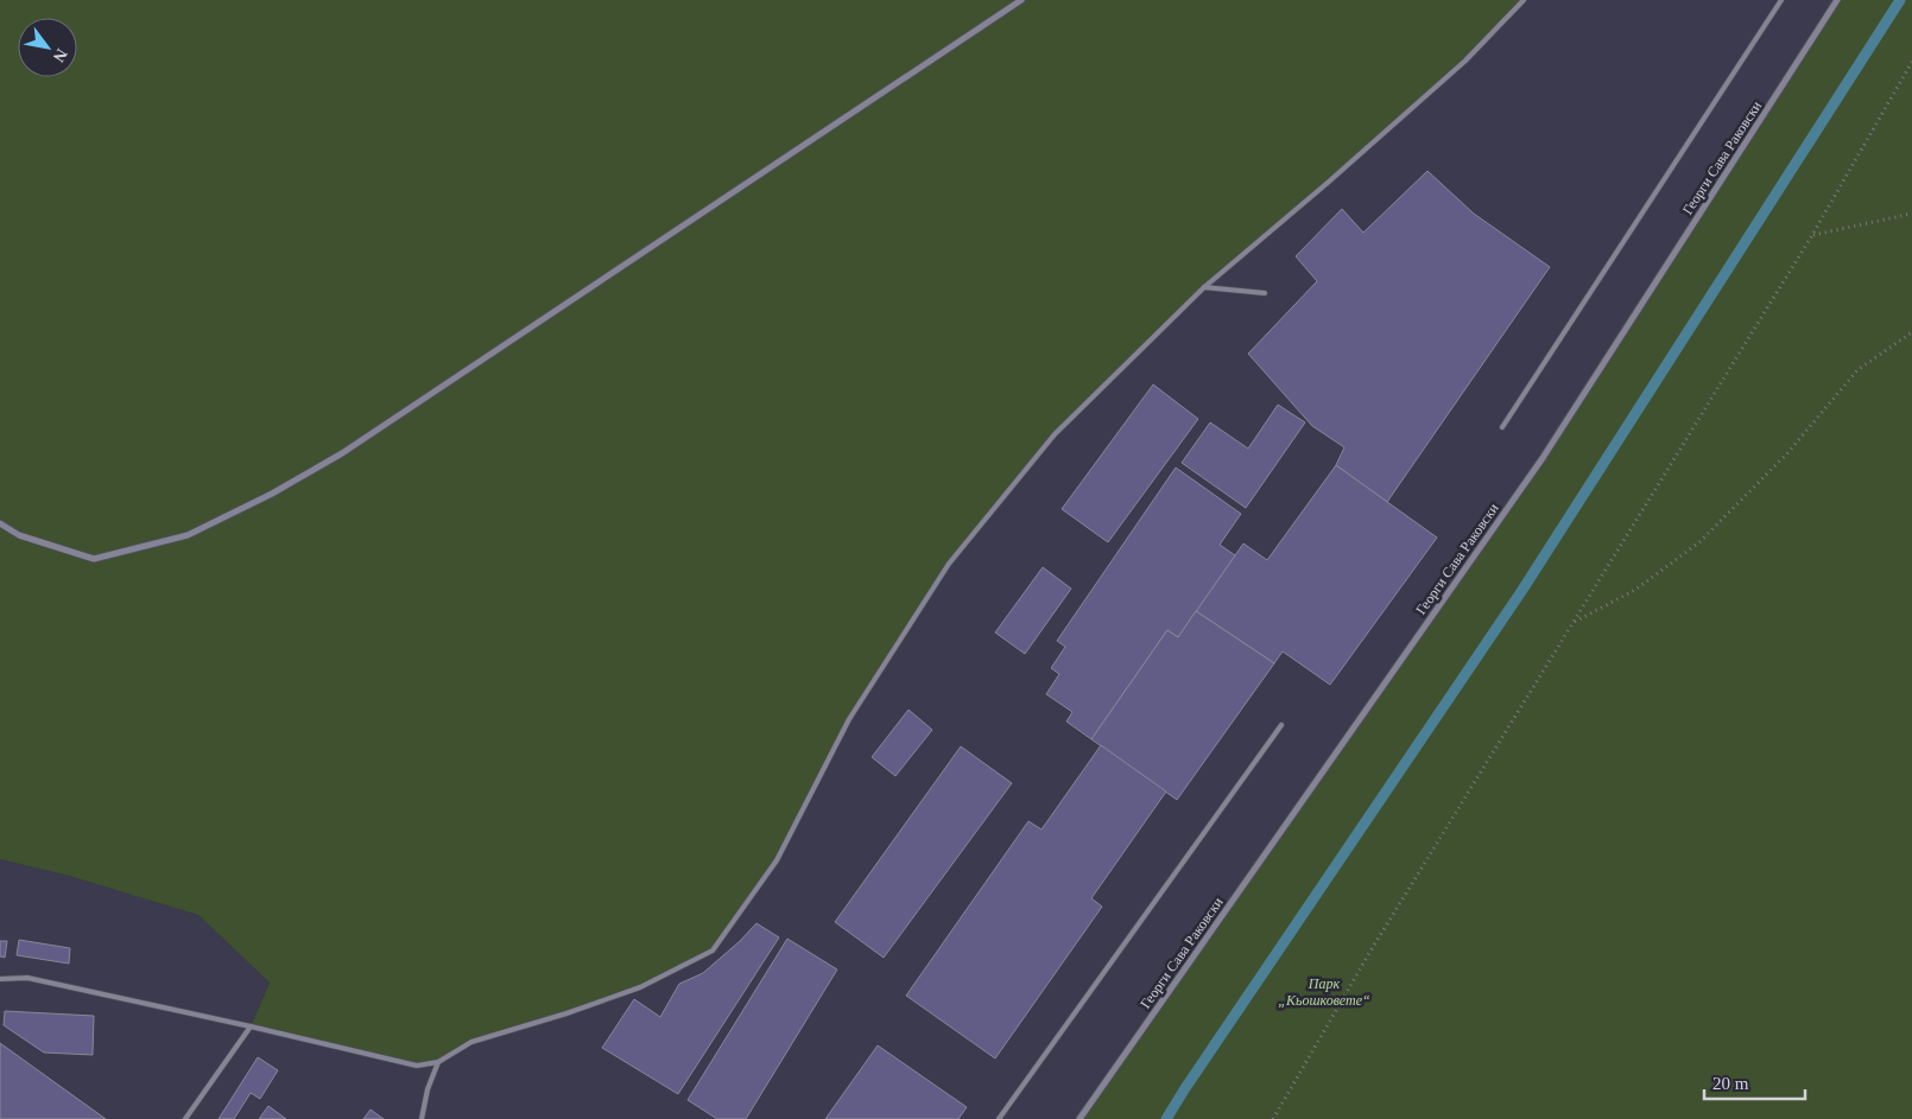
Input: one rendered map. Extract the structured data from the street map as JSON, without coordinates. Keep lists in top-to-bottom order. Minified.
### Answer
{"streets":{"street":["Георги Сава Раковски"]},"parks":["Парк „Кьошковете“"],"scale_bar":"20 m","north":"bottom right"}
